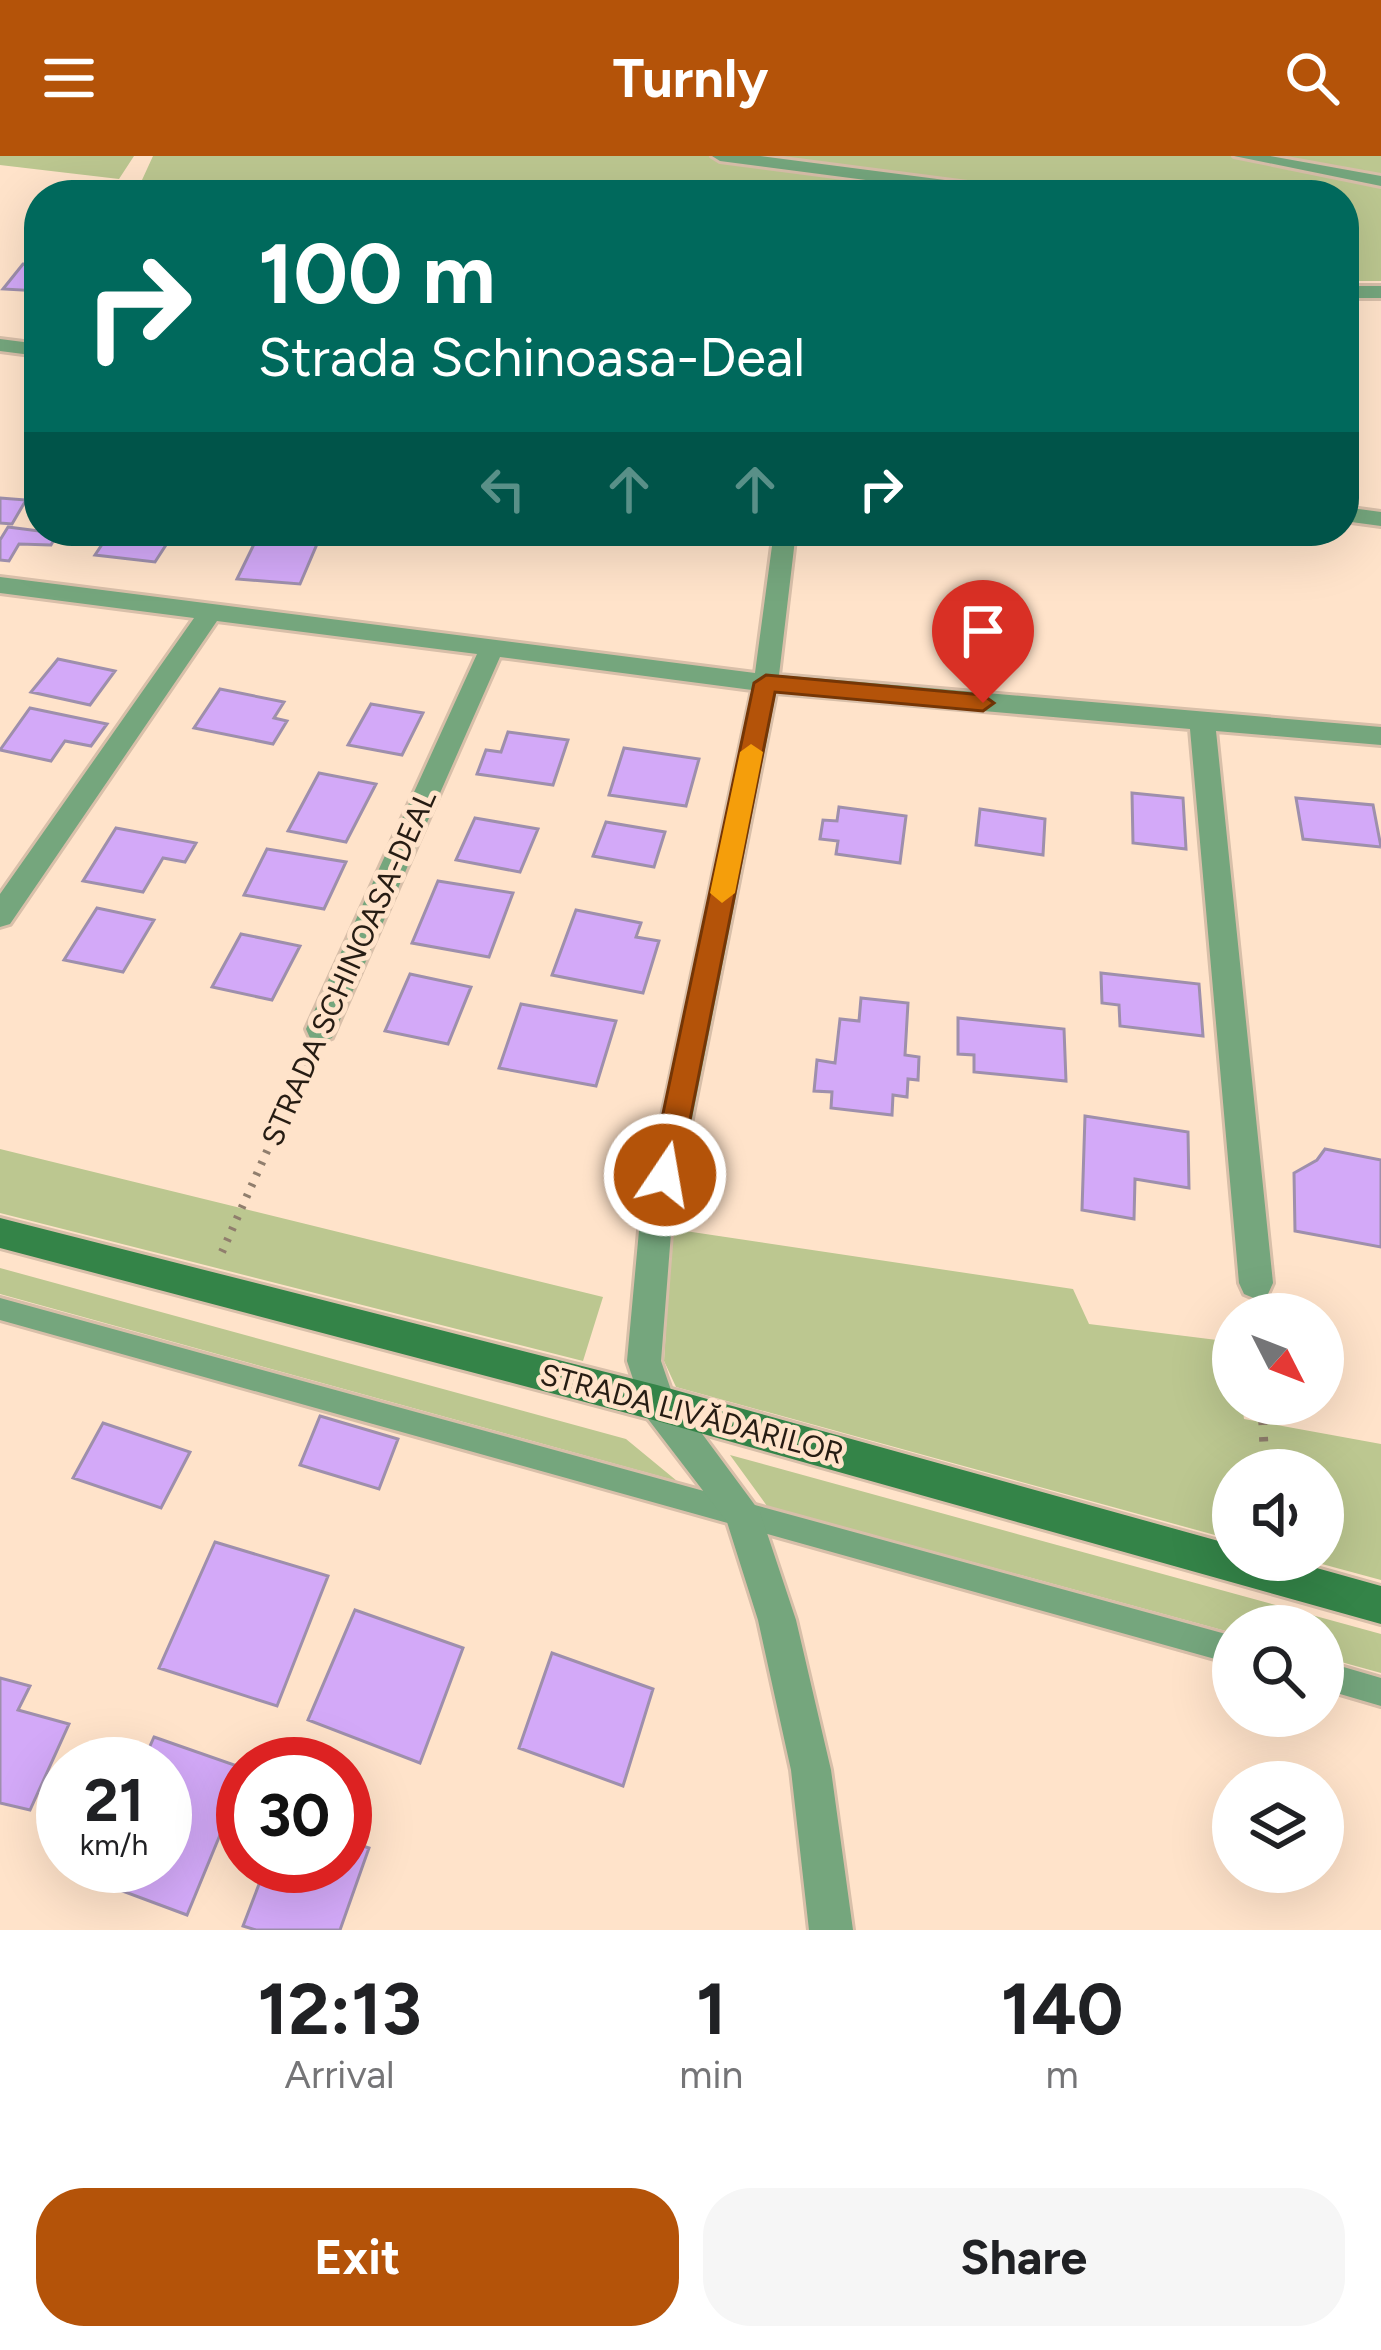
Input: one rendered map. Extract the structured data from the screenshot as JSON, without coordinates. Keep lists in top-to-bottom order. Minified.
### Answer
{"streets":{"street":["STRADA SCHINOASA-DEAL","STRADA LIVĂDARILOR"]},"crossings":[["STRADA SCHINOASA-DEAL","STRADA LIVĂDARILOR"]],"north":"bottom right","page":{"header":"Turnly","turn":["100 m","Strada Schinoasa-Deal"],"speed":"21 km/h","limit":"30","eta":["12:13","Arrival","1","min","140","m"],"buttons":["Exit","Share"]}}
